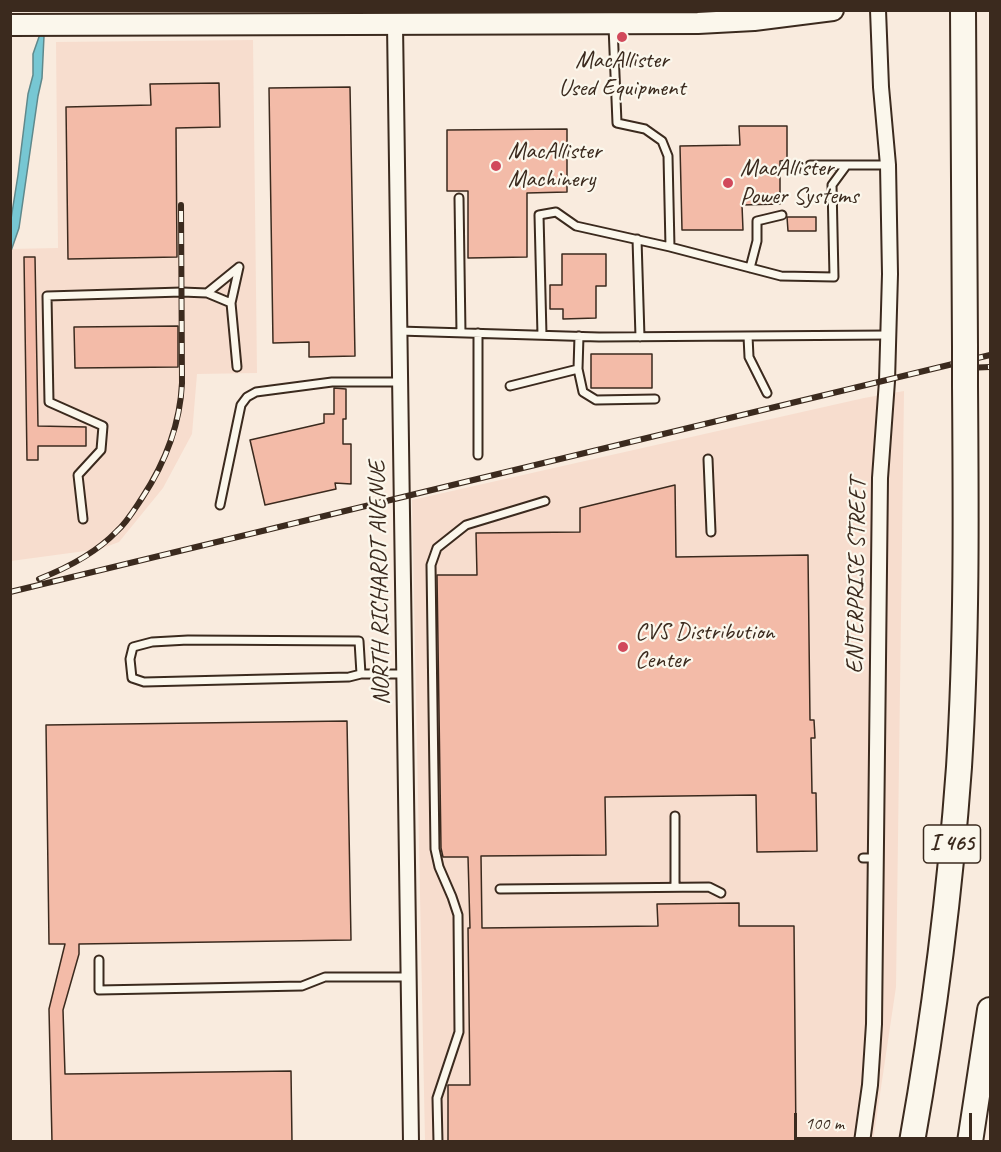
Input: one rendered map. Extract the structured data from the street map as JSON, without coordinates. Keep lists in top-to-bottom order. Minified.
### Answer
{"streets":{"highway":["I 465"],"street":["ENTERPRISE STREET","NORTH RICHARDT AVENUE"]},"places":["MacAllister Used Equipment","MacAllister Machinery","MacAllister Power Systems","CVS Distribution Center"],"scale_bar":"100 m"}
